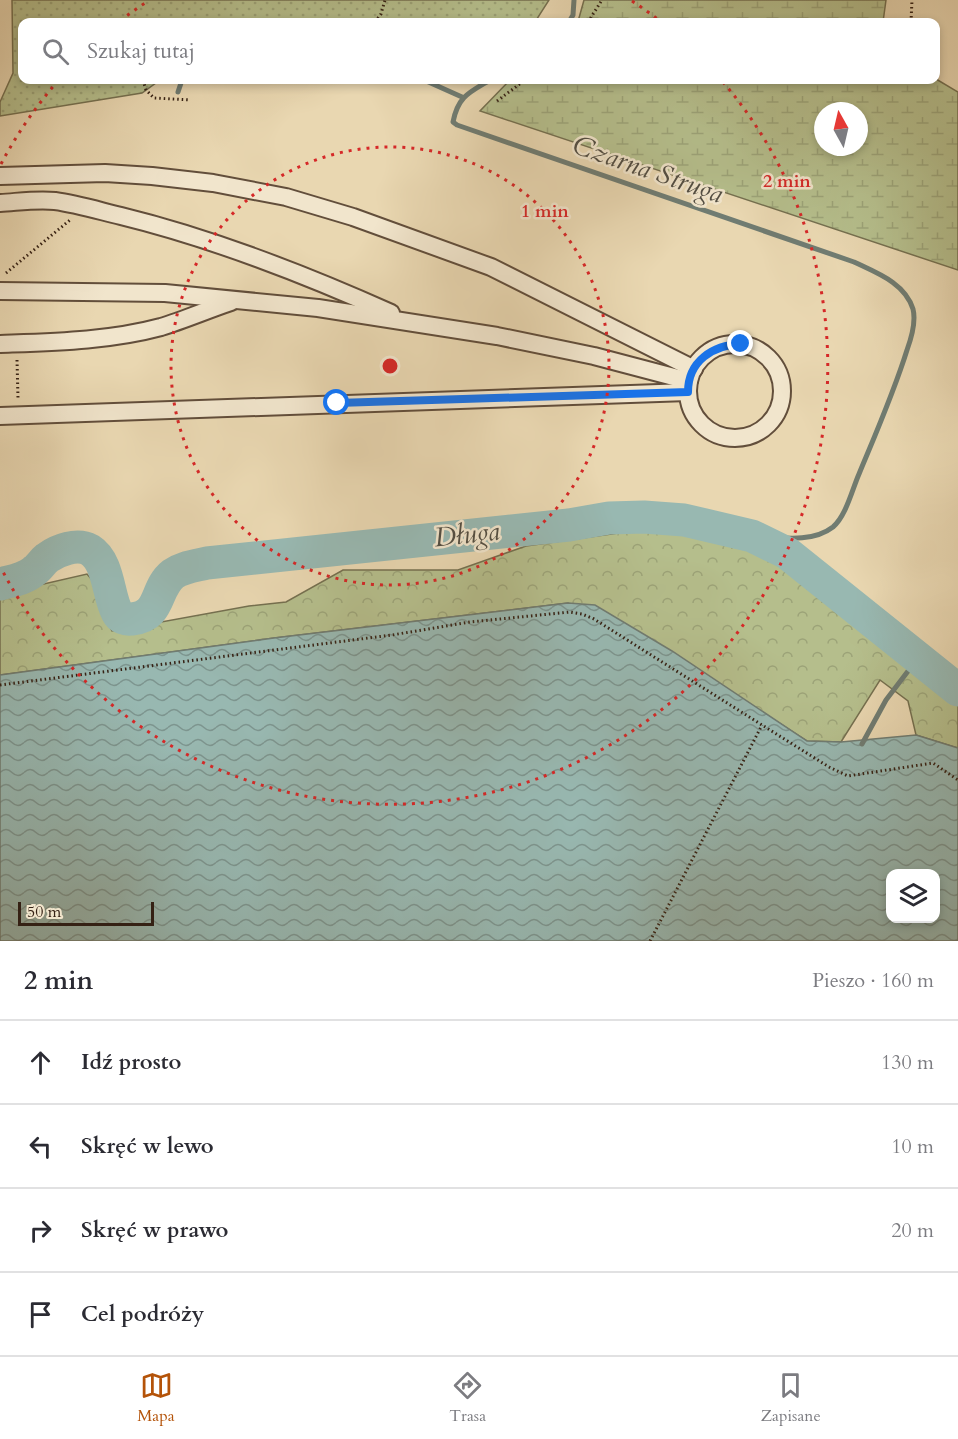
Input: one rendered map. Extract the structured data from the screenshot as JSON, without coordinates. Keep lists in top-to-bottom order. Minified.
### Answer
{"water":["Czarna Struga","Długa"],"scale_bar":"50 m","north":"top","page":{"search":"Szukaj tutaj","scale":"50 m","heading":["2 min","Pieszo · 160 m"],"list":[["Idź prosto","130 m"],["Skręć w lewo","10 m"],["Skręć w prawo","20 m"],"Cel podróży"],"nav":["Mapa","Trasa","Zapisane"]},"rings":["2 min","1 min"]}
